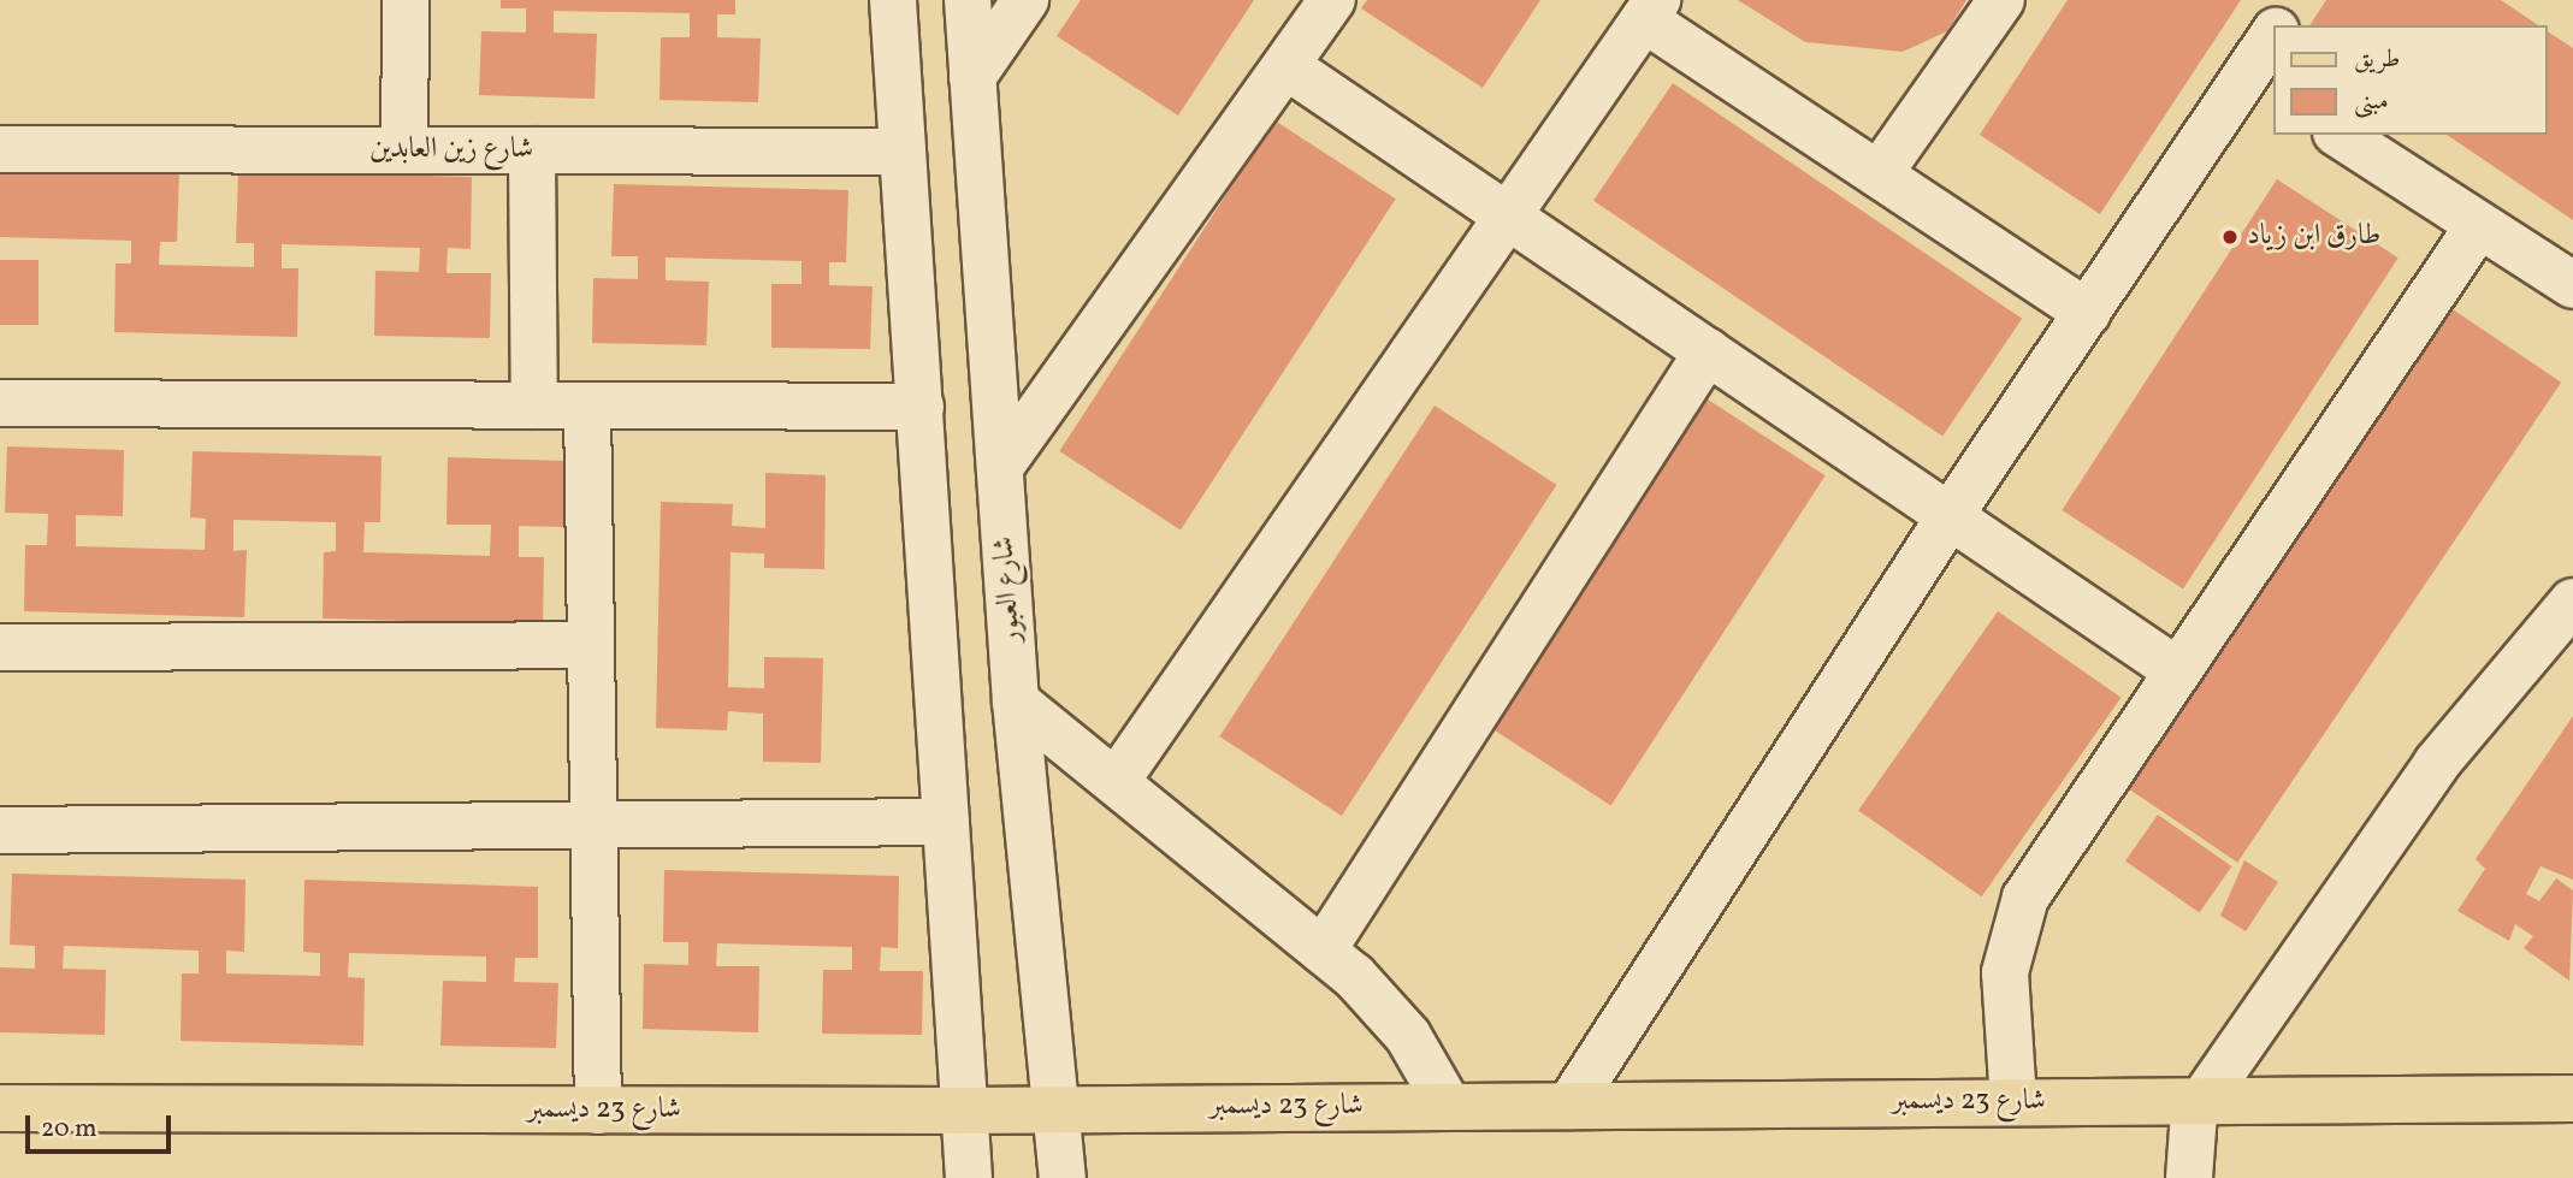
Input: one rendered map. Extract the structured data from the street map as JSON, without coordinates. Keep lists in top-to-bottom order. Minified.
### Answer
{"streets":{"main road":["شارع 23 ديسمبر"],"street":["شارع زين العابدين","شارع العبور"]},"crossings":[["شارع العبور","شارع 23 ديسمبر"]],"places":["طارق ابن زياد"],"legend":["طريق","مبنى"],"scale_bar":"20 m"}
